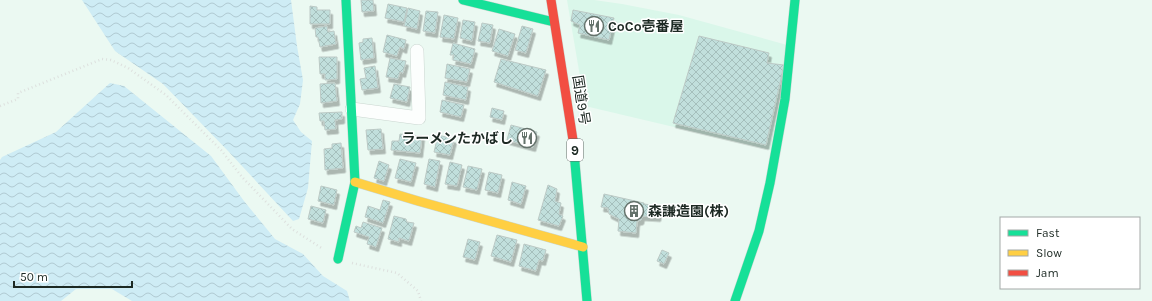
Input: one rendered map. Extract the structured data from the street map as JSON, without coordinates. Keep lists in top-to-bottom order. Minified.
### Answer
{"streets":{"main road":["国道9号","9"]},"places":{"restaurant":["CoCo壱番屋","ラーメンたかばし"],"building":["森謙造園(株)"]},"legend":["Fast","Slow","Jam"],"scale_bar":"50 m"}
